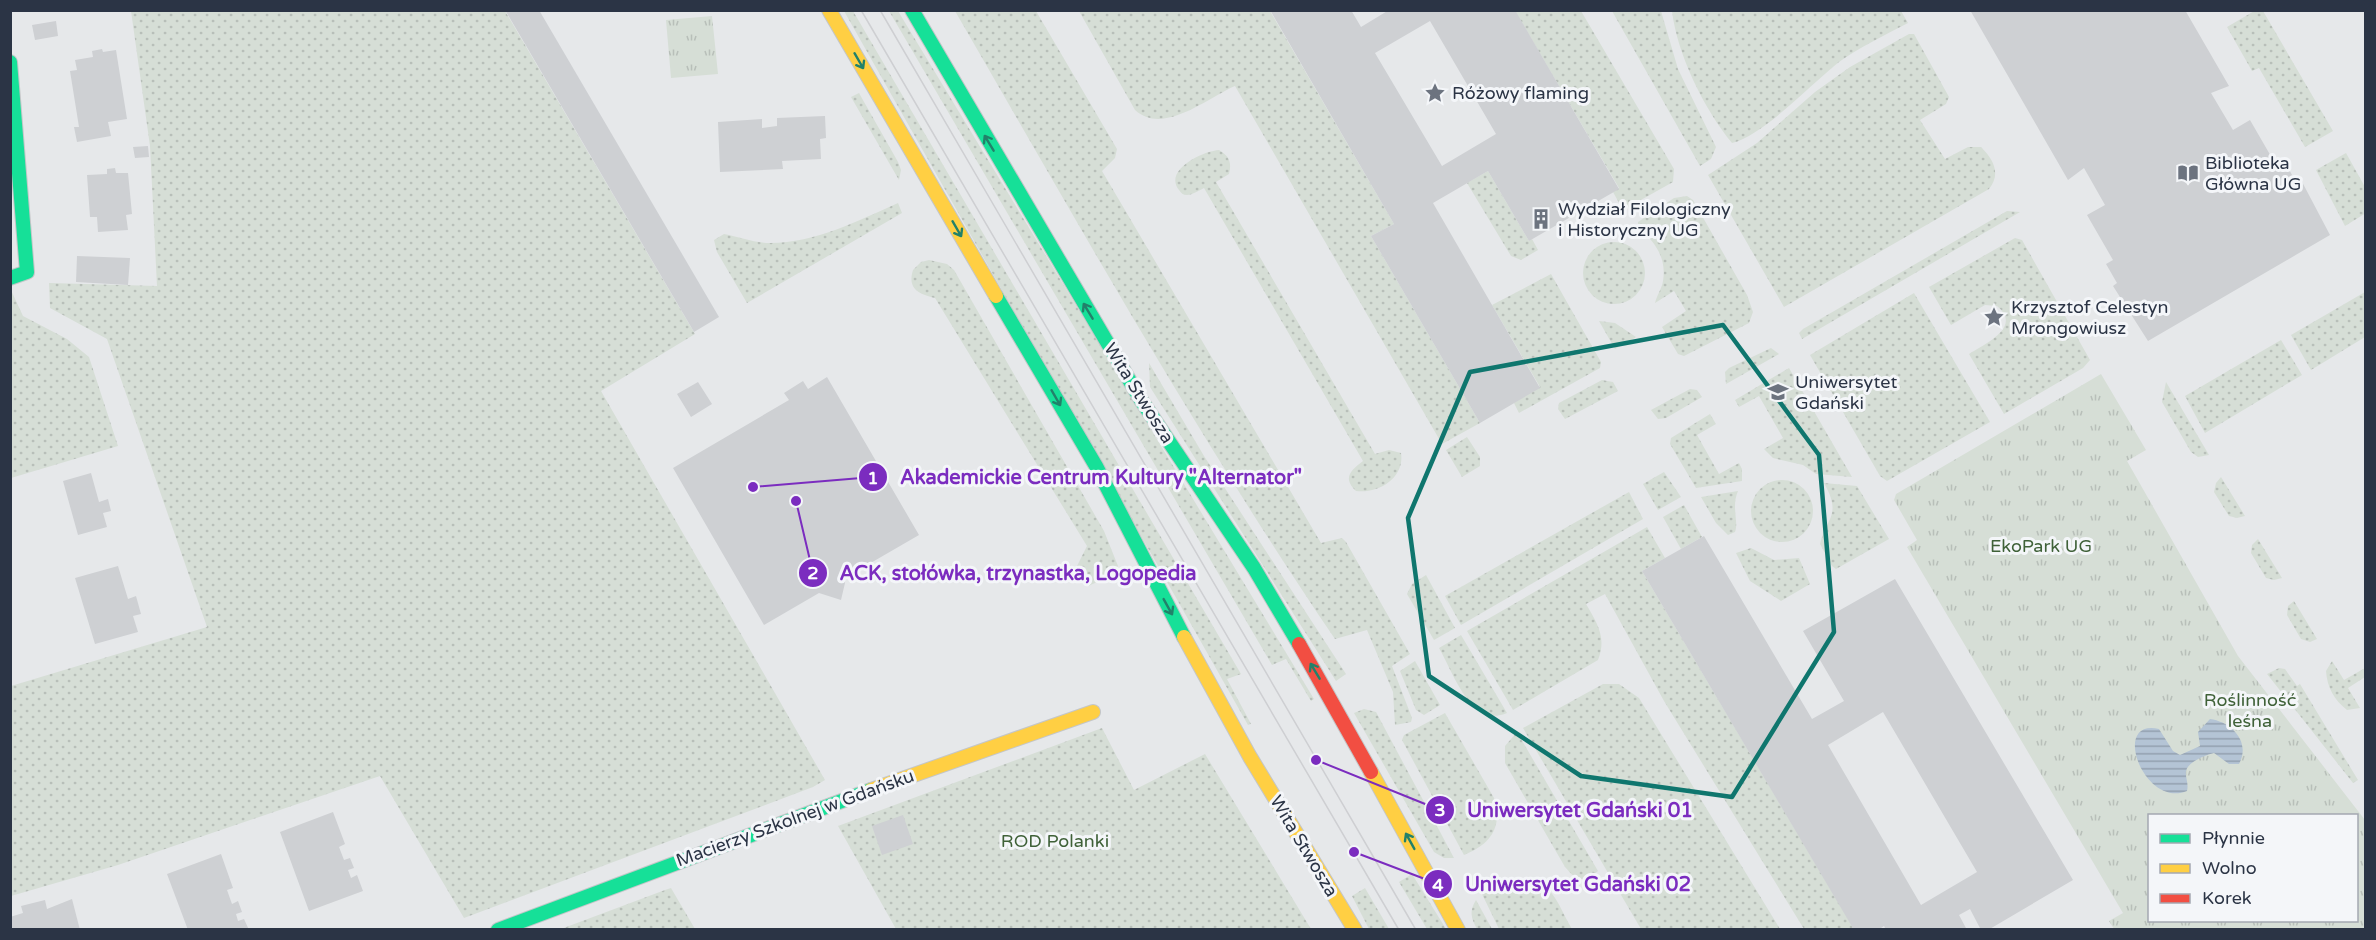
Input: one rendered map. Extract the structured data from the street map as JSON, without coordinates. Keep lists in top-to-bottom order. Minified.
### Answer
{"streets":{"street":["Wita Stwosza","Macierzy Szkolnej w Gdańsku"]},"parks":["EkoPark UG","Roślinność leśna","ROD Polanki"],"places":{"place":["Różowy flaming","Krzysztof Celestyn Mrongowiusz"],"library":["Biblioteka Główna UG"],"building":["Wydział Filologiczny i Historyczny UG"],"school or university":["Uniwersytet Gdański"],"other":["Akademickie Centrum Kultury \"Alternator\"","ACK, stołówka, trzynastka, Logopedia","Uniwersytet Gdański 01","Uniwersytet Gdański 02"]},"legend":["Płynnie","Wolno","Korek"]}
